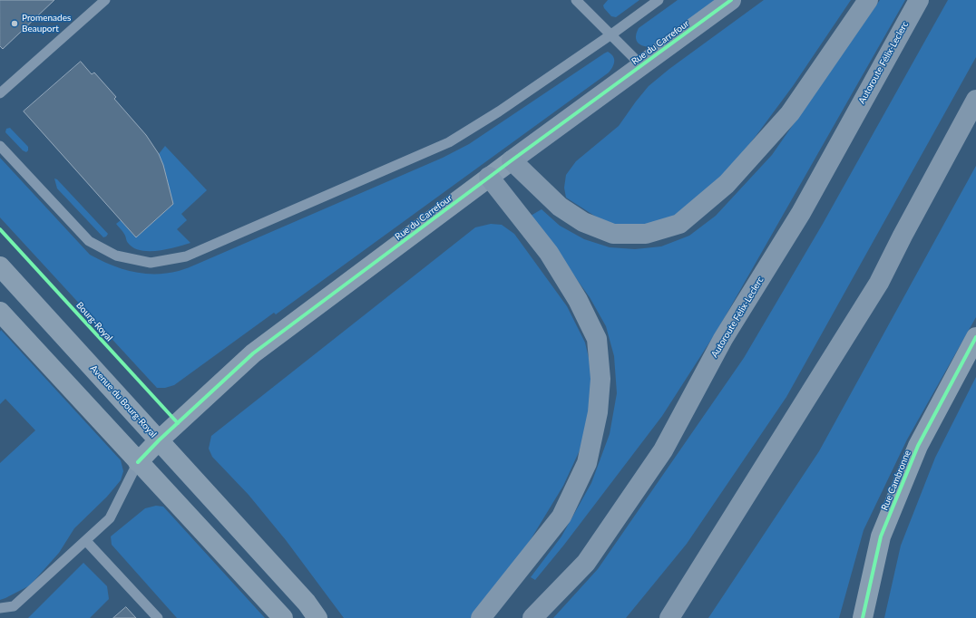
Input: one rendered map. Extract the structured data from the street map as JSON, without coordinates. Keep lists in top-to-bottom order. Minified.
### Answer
{"streets":{"highway":["Autoroute Félix-Leclerc"],"main road":["Rue du Carrefour","Avenue du Bourg-Royal","Rue Cambronne"],"cycle path":["Bourg-Royal"]},"crossings":[["Rue du Carrefour","Avenue du Bourg-Royal"]],"places":["Promenades Beauport"]}
